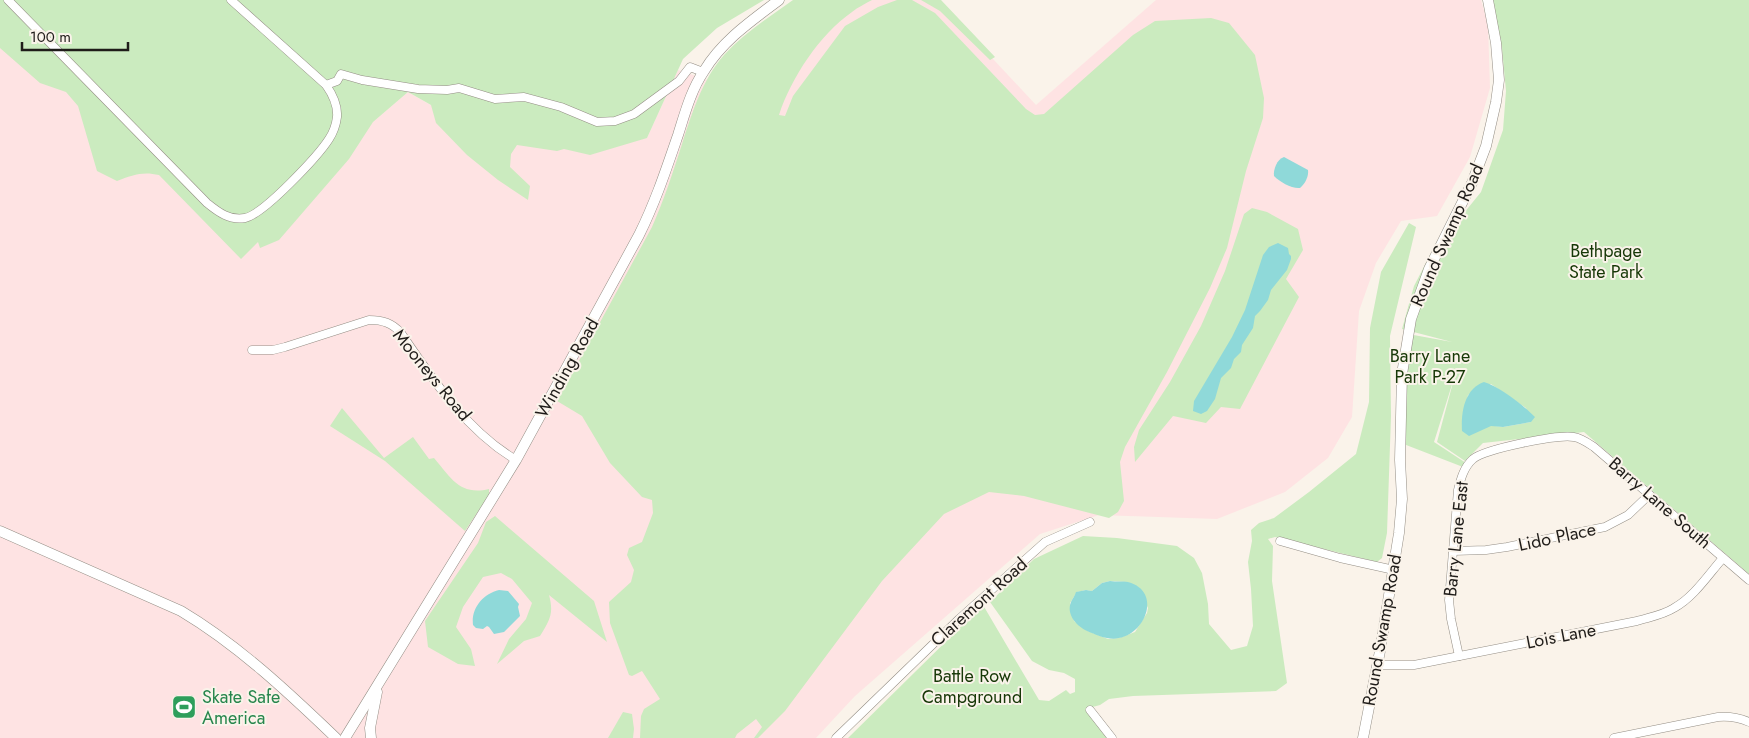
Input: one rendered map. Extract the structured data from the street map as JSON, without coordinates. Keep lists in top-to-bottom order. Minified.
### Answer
{"streets":{"main road":["Round Swamp Road","Winding Road"],"street":["Mooneys Road","Barry Lane South","Lido Place","Barry Lane East","Claremont Road","Lois Lane"]},"crossings":[["Round Swamp Road","Lois Lane"],["Winding Road","Mooneys Road"],["Barry Lane South","Lido Place"],["Barry Lane South","Barry Lane East"],["Barry Lane South","Lois Lane"],["Lido Place","Barry Lane East"],["Barry Lane East","Lois Lane"]],"parks":["Bethpage State Park","Barry Lane Park P-27","Battle Row Campground"],"places":{"sports":["Skate Safe America"]},"scale_bar":"100 m"}
